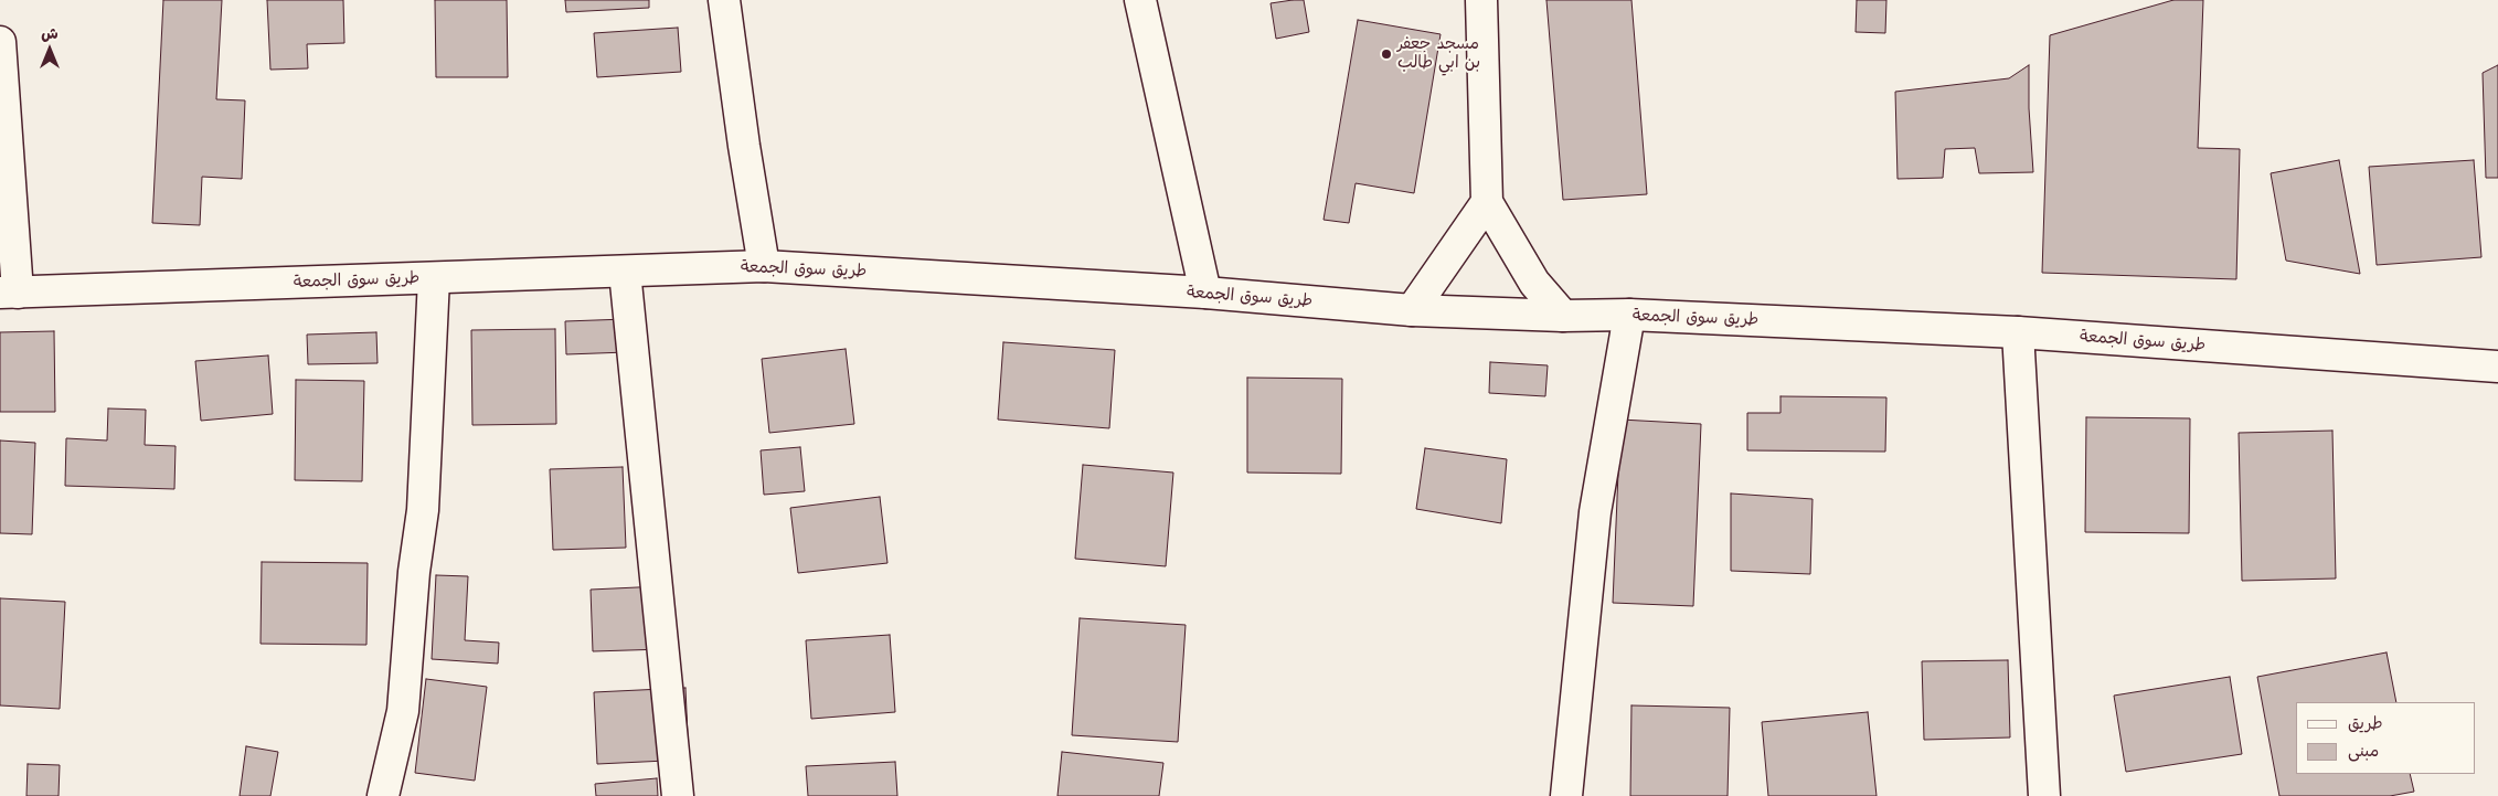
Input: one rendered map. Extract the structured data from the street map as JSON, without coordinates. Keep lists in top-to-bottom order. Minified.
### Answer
{"streets":{"street":["طريق سوق الجمعة"]},"places":["مسجد جعفر بن ابي طالب"],"legend":["طريق","مبنى"],"north":"top"}
